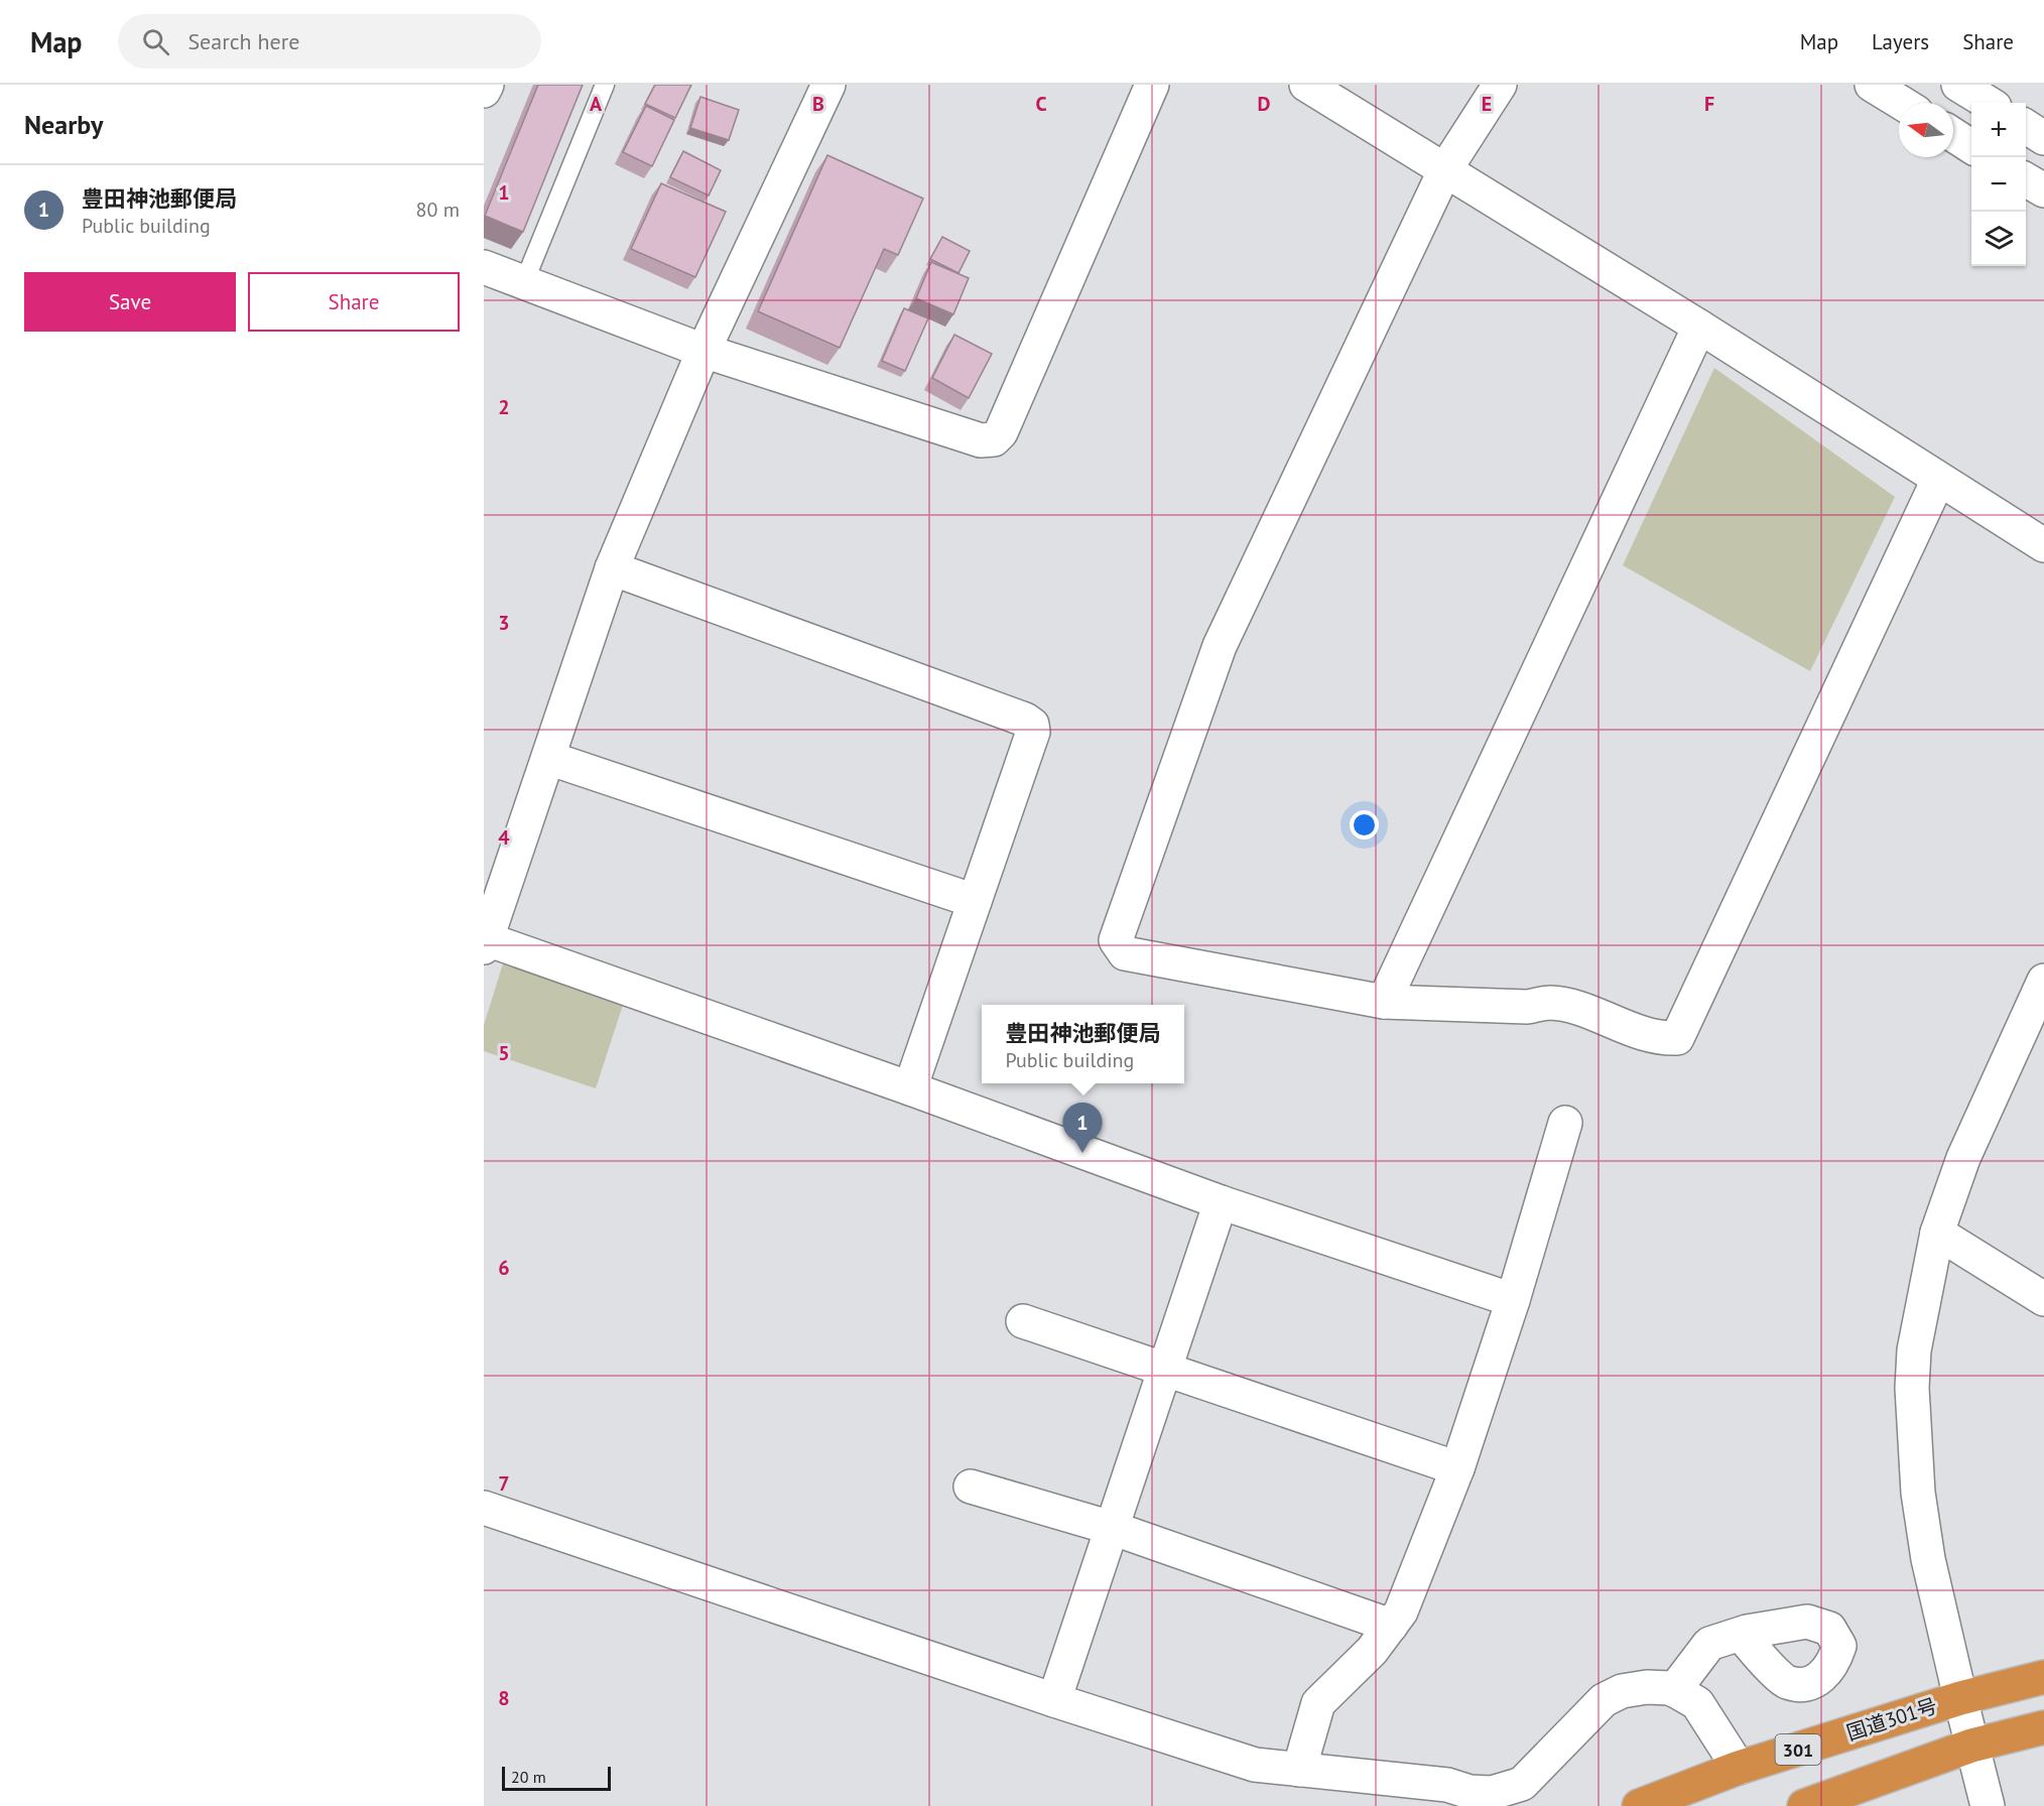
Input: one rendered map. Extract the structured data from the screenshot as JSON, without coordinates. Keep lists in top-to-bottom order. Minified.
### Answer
{"streets":{"highway":["国道301号","301"]},"scale_bar":"20 m","north":"left","page":{"header":"Map","search":"Search here","nav":["Map","Layers","Share"],"heading":"Nearby","map_buttons":["+","−"],"list":[{"mark":"1","name":"豊田神池郵便局","note":"Public building","value":"80 m"}],"buttons":["Save","Share"],"popup":["豊田神池郵便局","Public building"],"pins":"1","scale":"20 m"},"grid":{"columns":["A","B","C","D","E","F"],"rows":["1","2","3","4","5","6","7","8"]}}
